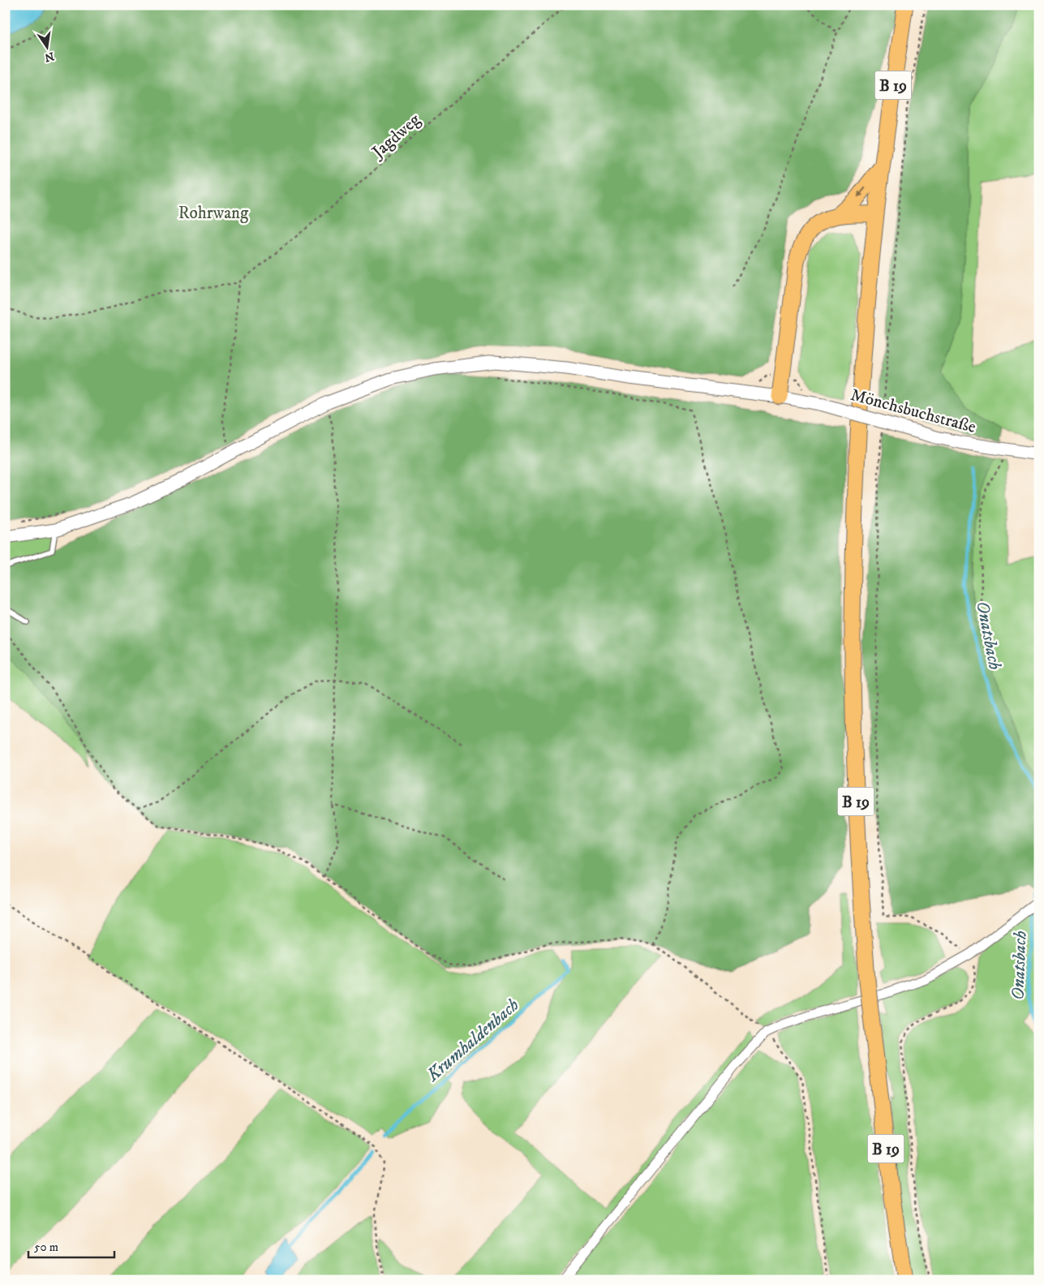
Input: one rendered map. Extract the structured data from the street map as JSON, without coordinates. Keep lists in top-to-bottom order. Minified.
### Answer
{"streets":{"main road":["B 19"],"street":["Mönchsbuchstraße"],"path":["Jagdweg"]},"water":["Onatsbach","Krumhaldenbach"],"parks":["Rohrwang"],"scale_bar":"50 m","north":"bottom"}
